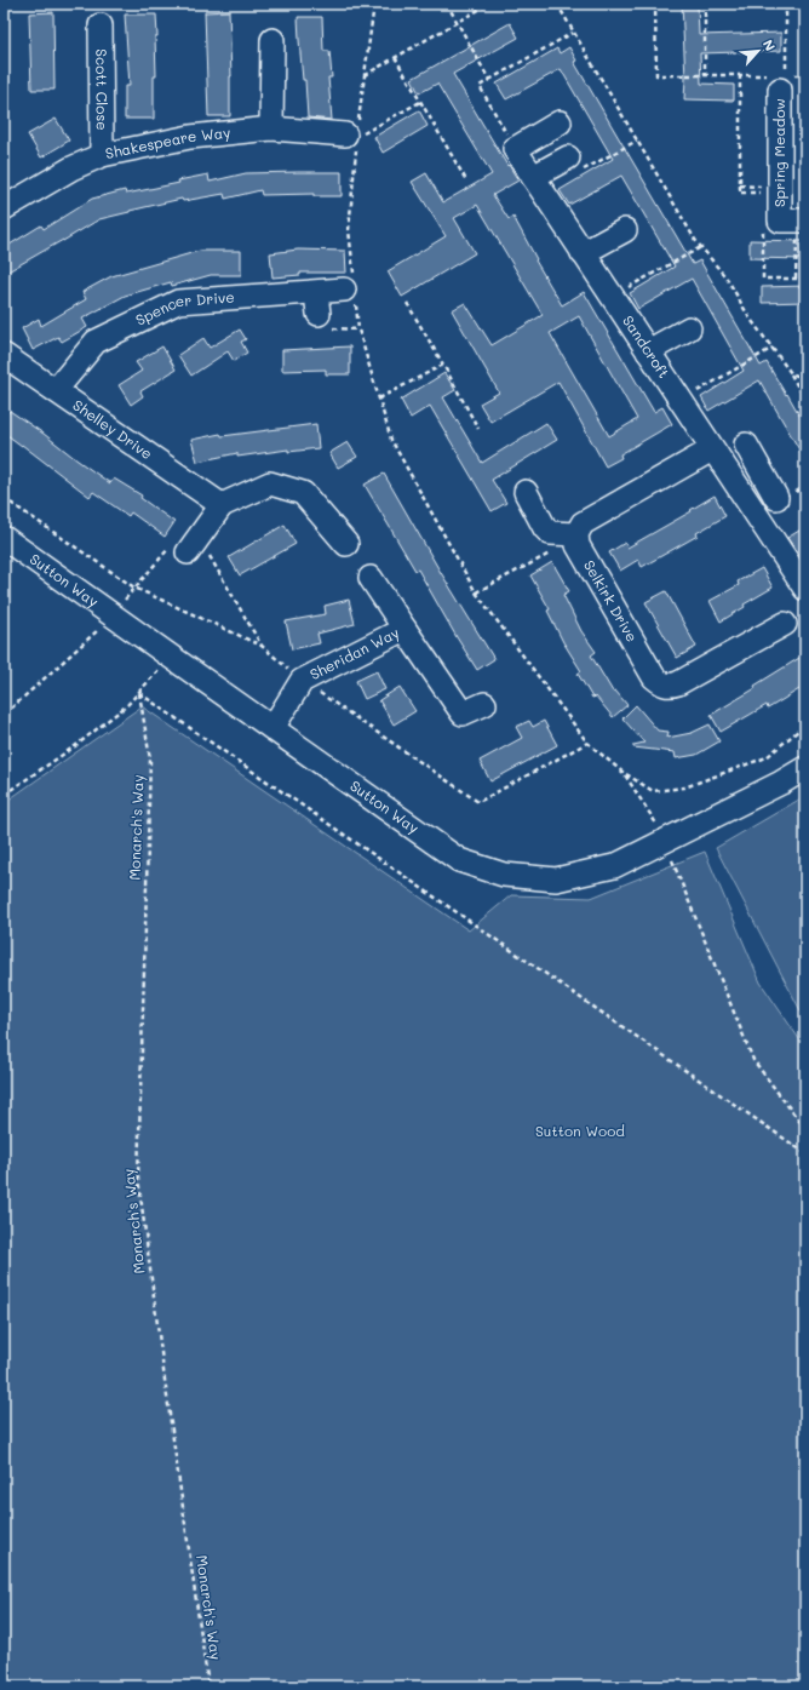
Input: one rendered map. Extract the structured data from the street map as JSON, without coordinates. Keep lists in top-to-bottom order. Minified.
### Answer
{"streets":{"street":["Scott Close","Shakespeare Way","Spring Meadow","Spencer Drive","Sandcroft","Shelley Drive","Sutton Way","Selkirk Drive","Sheridan Way"],"path":["Monarch's Way"]},"crossings":[["Scott Close","Shakespeare Way"],["Spencer Drive","Shelley Drive"],["Sutton Way","Sheridan Way"]],"parks":["Sutton Wood"],"north":"top right"}
